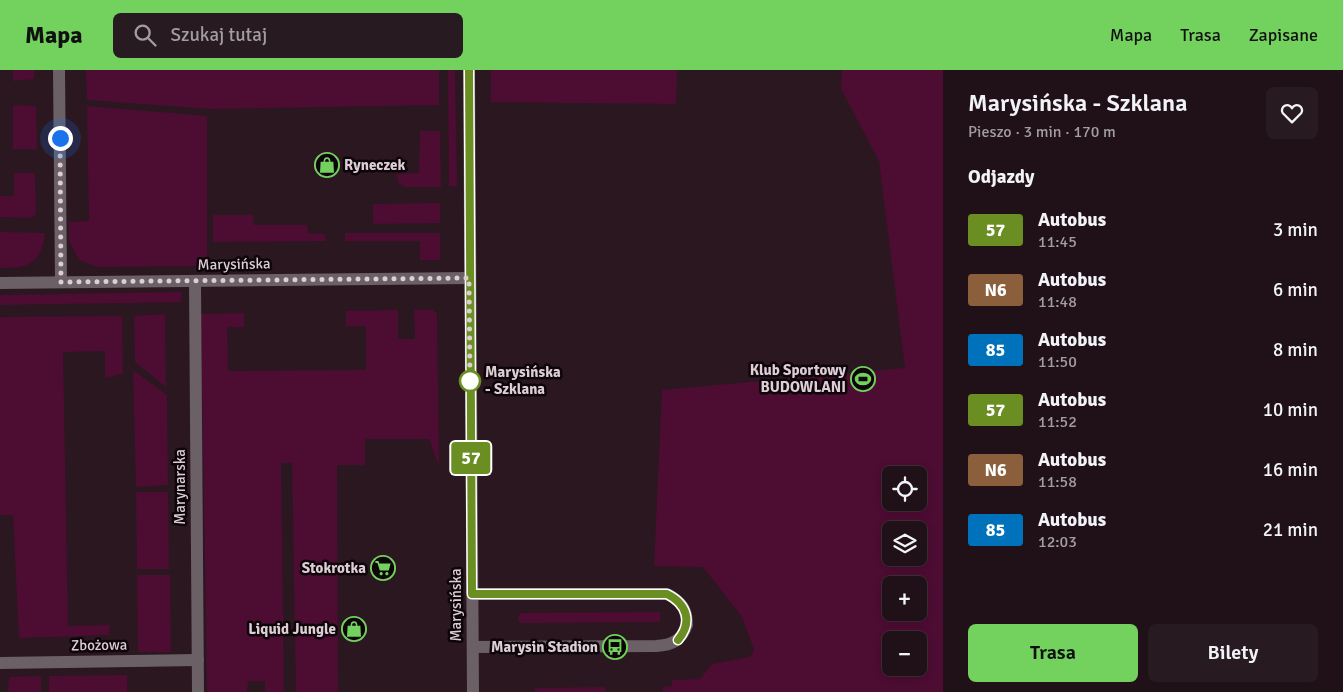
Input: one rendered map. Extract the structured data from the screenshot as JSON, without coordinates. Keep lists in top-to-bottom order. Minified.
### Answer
{"streets":{"street":["Marysińska","Marynarska","Zbożowa"]},"crossings":[["Marysińska","Marynarska"],["Marynarska","Zbożowa"]],"places":{"shop":["Ryneczek","Liquid Jungle"],"sports":["Klub Sportowy BUDOWLANI"],"other":["Marysińska - Szklana"],"supermarket":["Stokrotka"],"bus stop":["Marysin Stadion"]},"lines":["bus line 57"],"page":{"header":"Mapa","search":"Szukaj tutaj","nav":["Mapa","Trasa","Zapisane"],"on_map":"57","heading":[["Marysińska - Szklana","Pieszo · 3 min · 170 m"],"Odjazdy"],"list":[{"mark":"57","name":"Autobus","note":"11:45","value":"3 min"},{"mark":"N6","name":"Autobus","note":"11:48","value":"6 min"},{"mark":"85","name":"Autobus","note":"11:50","value":"8 min"},{"mark":"57","name":"Autobus","note":"11:52","value":"10 min"},{"mark":"N6","name":"Autobus","note":"11:58","value":"16 min"},{"mark":"85","name":"Autobus","note":"12:03","value":"21 min"}],"map_buttons":["+","−"],"buttons":["Trasa","Bilety"]}}
